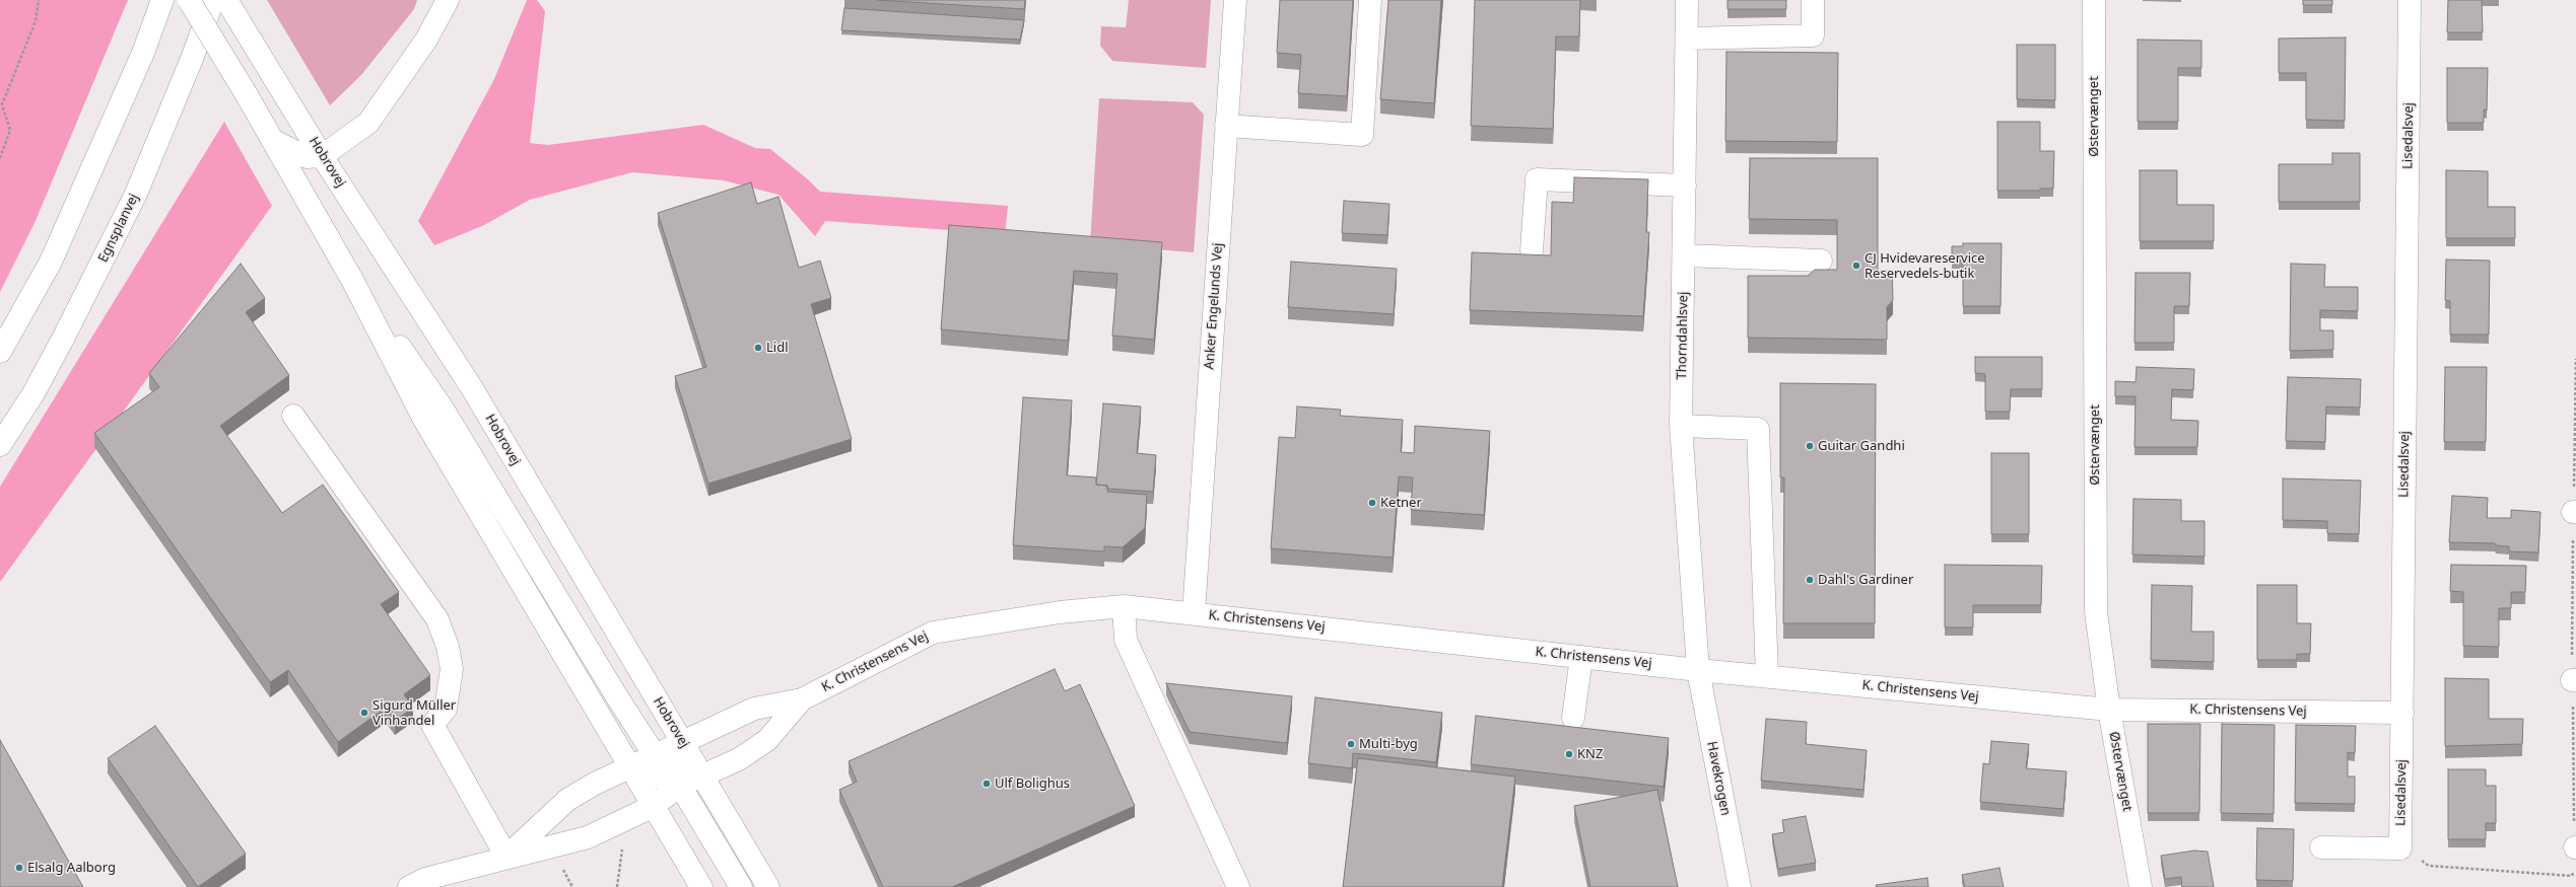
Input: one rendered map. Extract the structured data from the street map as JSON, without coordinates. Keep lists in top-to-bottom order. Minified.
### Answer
{"streets":{"street":["Østervænget","Lisedalsvej","Hobrovej","Egnsplanvej","Anker Engelunds Vej","Thorndahlsvej","K. Christensens Vej","Havekrogen"]},"crossings":[["Østervænget","K. Christensens Vej"],["Lisedalsvej","K. Christensens Vej"],["Hobrovej","K. Christensens Vej"],["Anker Engelunds Vej","K. Christensens Vej"],["Thorndahlsvej","K. Christensens Vej"],["Thorndahlsvej","Havekrogen"],["K. Christensens Vej","Havekrogen"]],"places":["CJ Hvidevareservice Reservedels-butik","Lidl","Guitar Gandhi","Ketner","Dahl's Gardiner","Sigurd Müller Vinhandel","Multi-byg","KNZ","Ulf Bolighus","Elsalg Aalborg"]}
